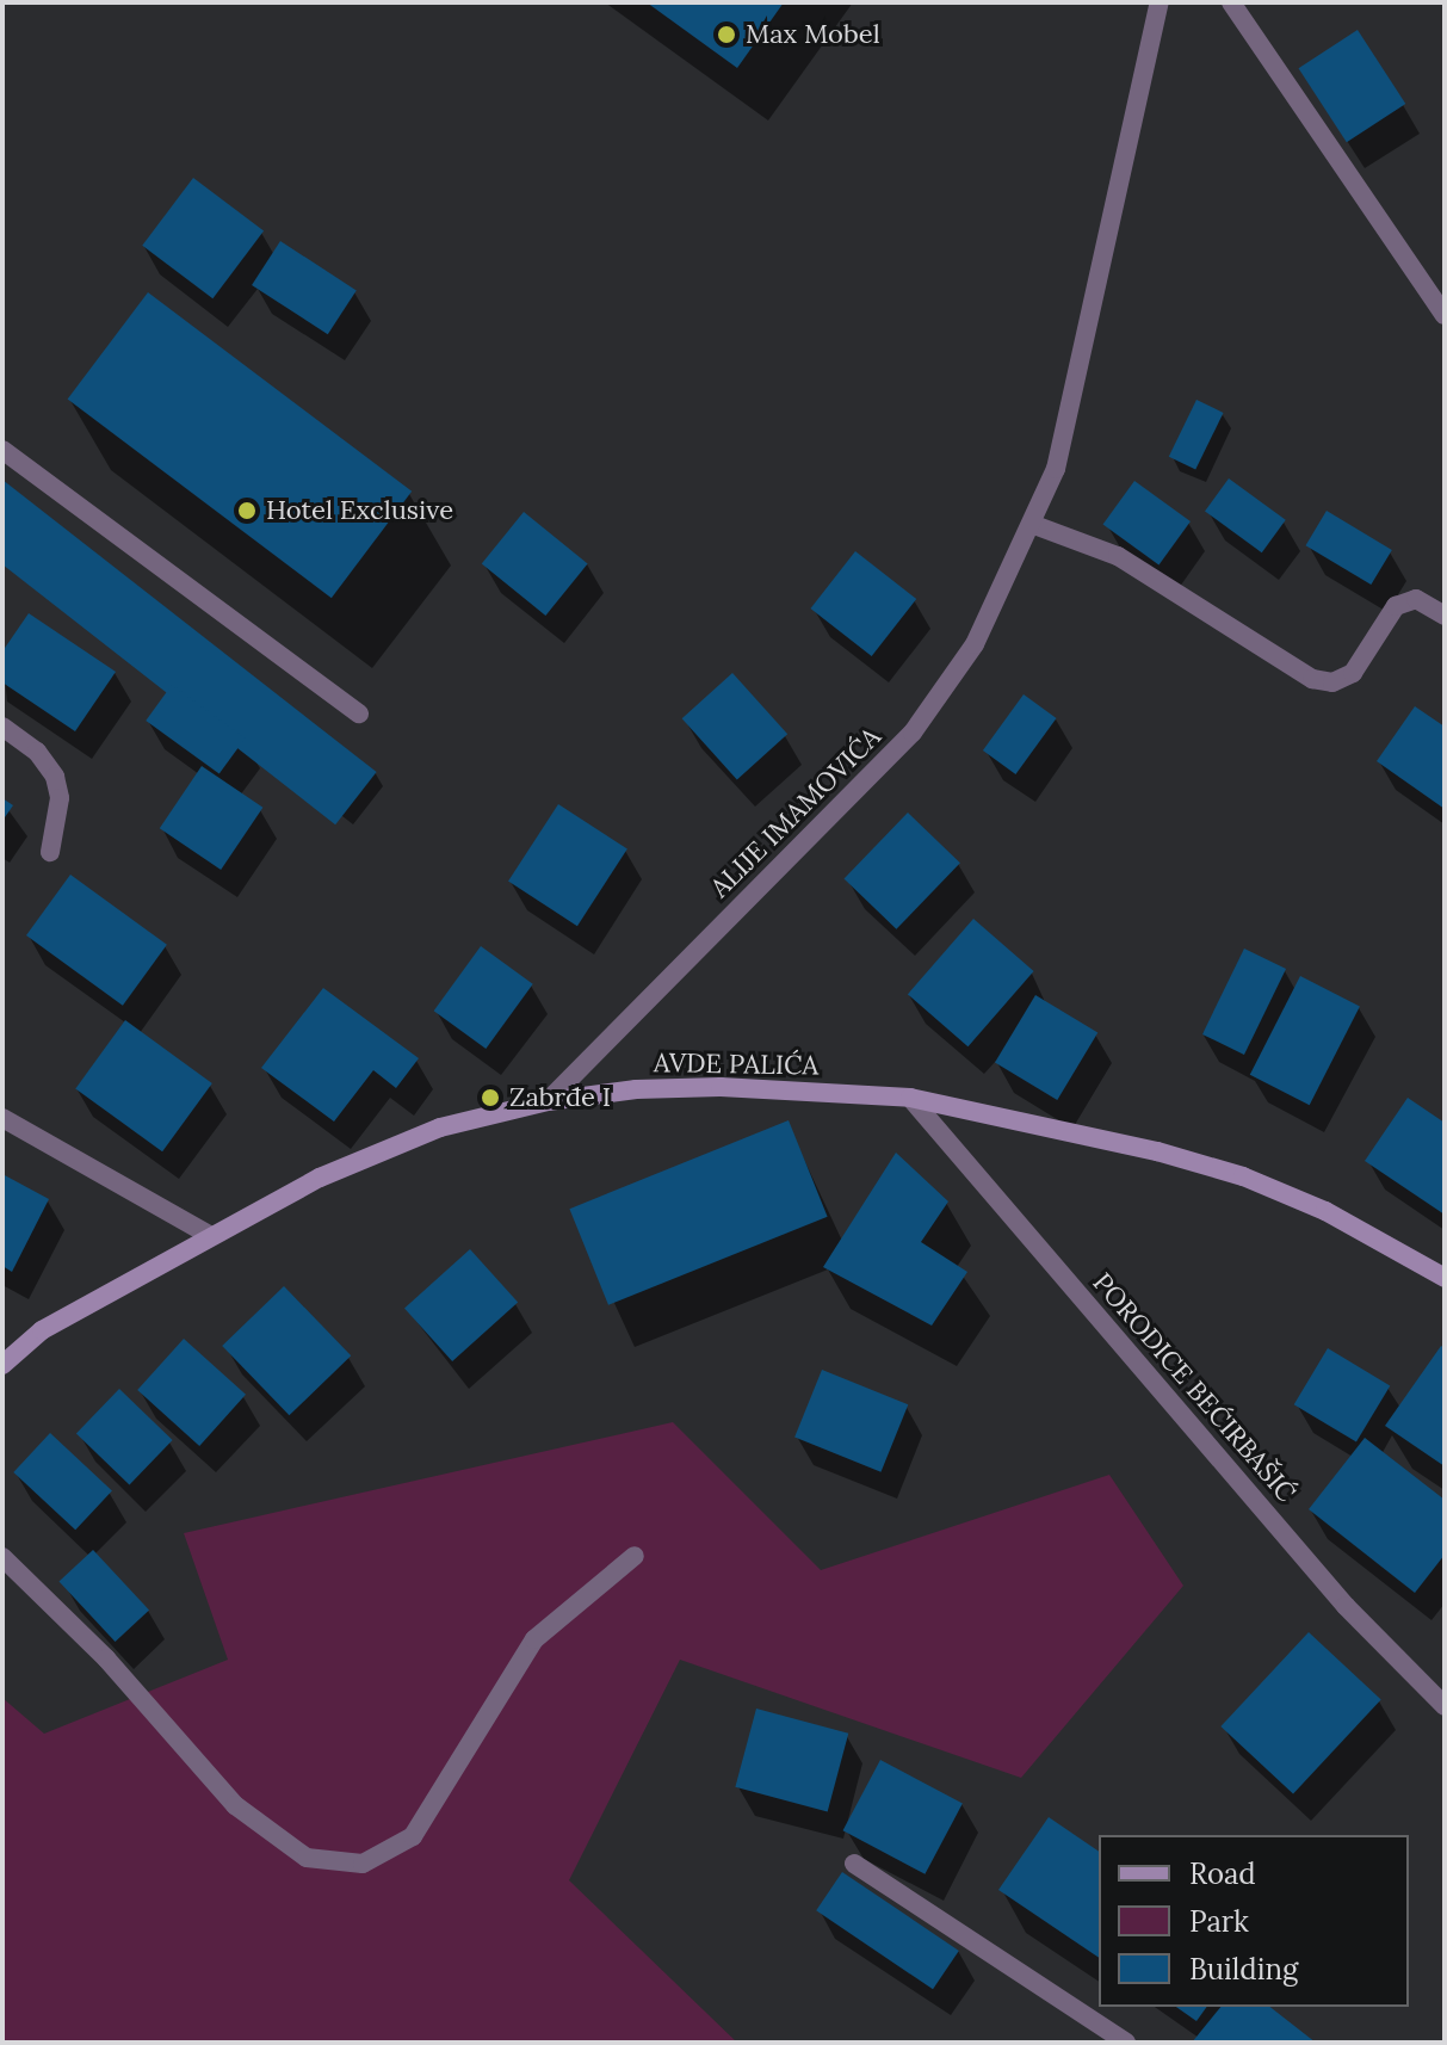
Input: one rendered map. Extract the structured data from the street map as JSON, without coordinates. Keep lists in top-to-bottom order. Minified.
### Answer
{"streets":{"street":["ALIJE IMAMOVIĆA","AVDE PALIĆA","PORODICE BEĆIRBAŠIĆ"]},"crossings":[["ALIJE IMAMOVIĆA","AVDE PALIĆA"],["AVDE PALIĆA","PORODICE BEĆIRBAŠIĆ"]],"places":["Max Mobel","Hotel Exclusive","Zabrđe I"],"legend":["Road","Park","Building"]}
